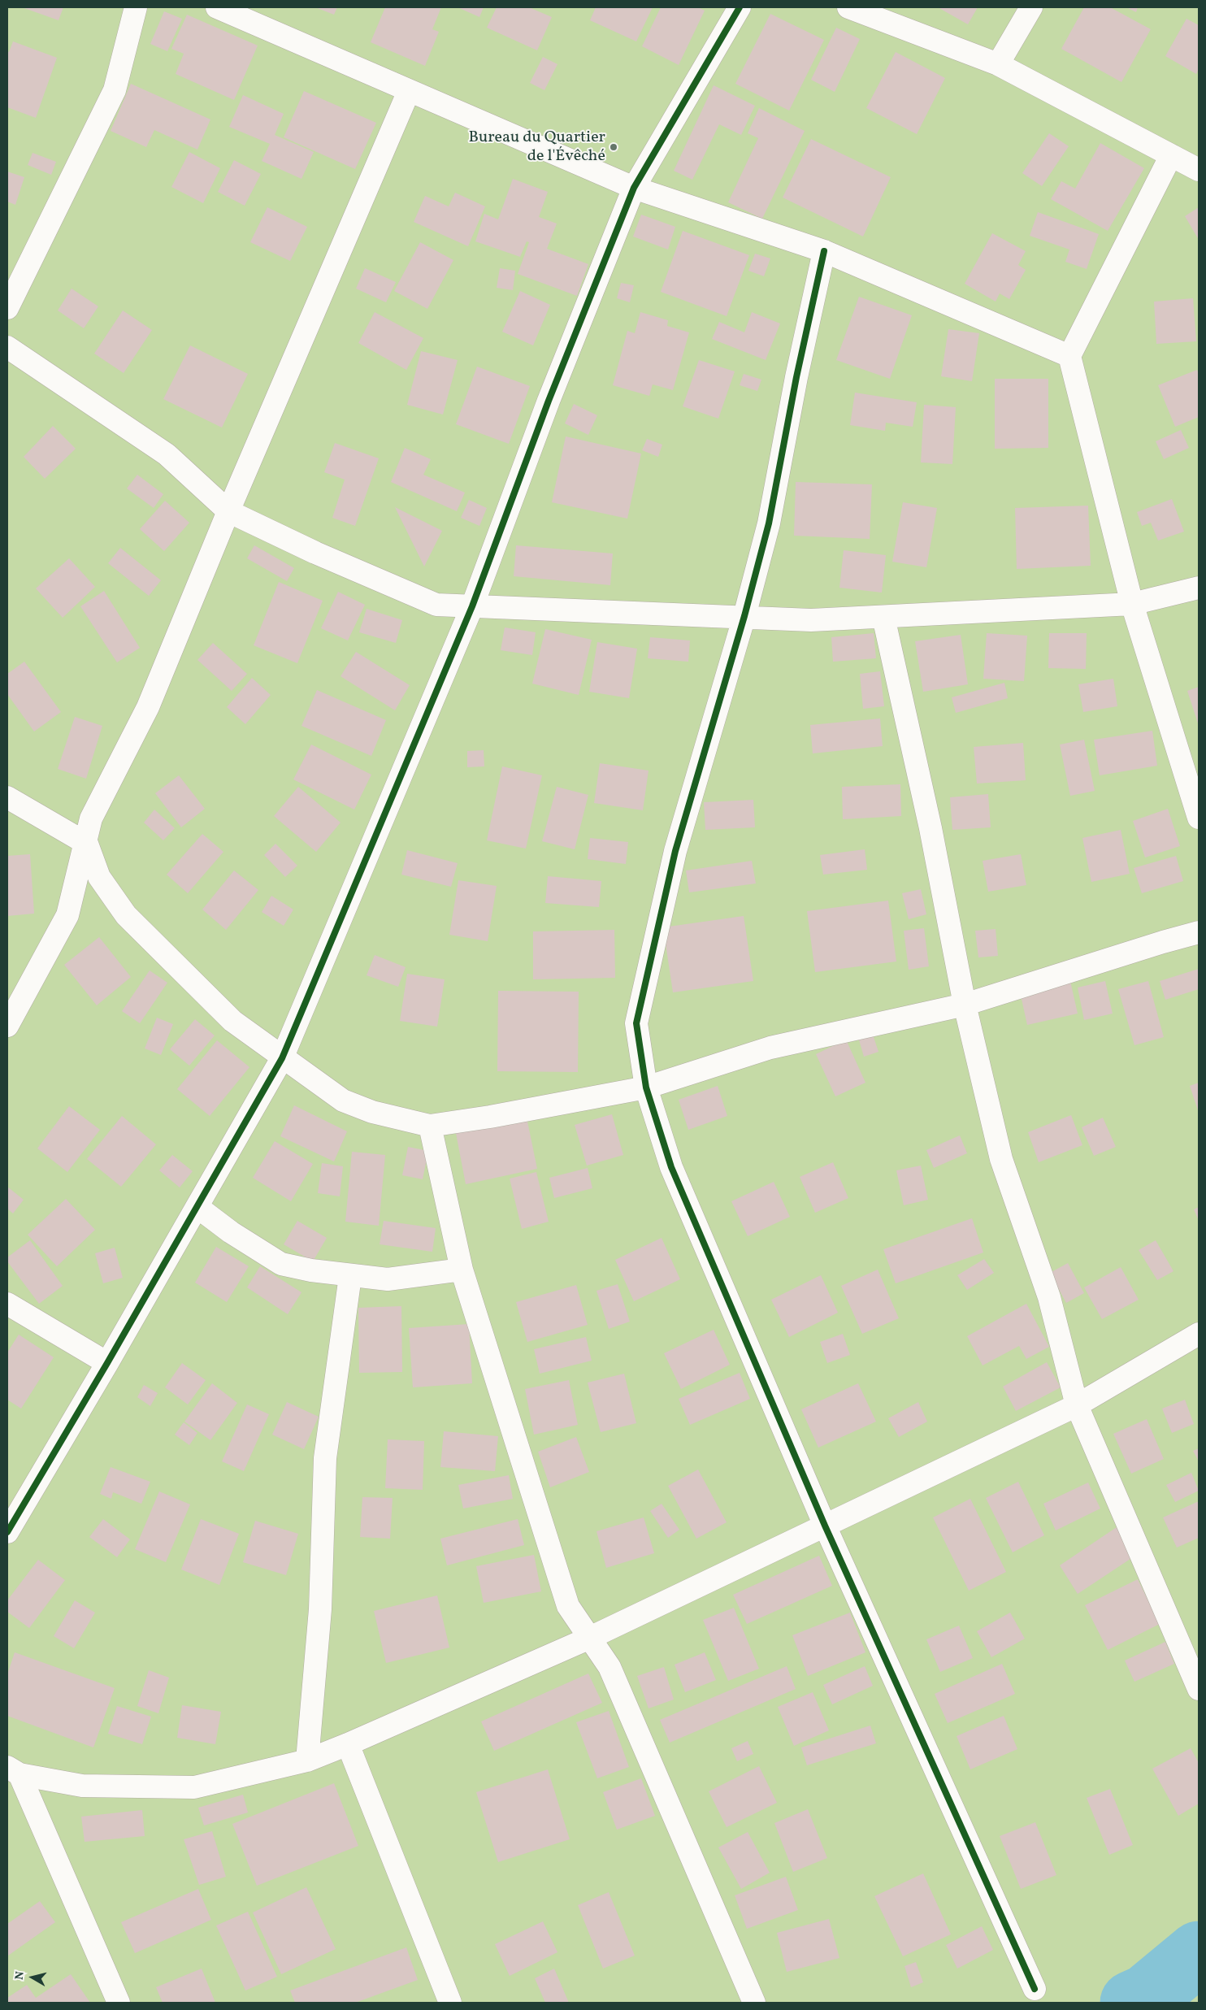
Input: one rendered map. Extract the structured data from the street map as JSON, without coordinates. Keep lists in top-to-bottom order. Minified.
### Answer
{"places":["Bureau du Quartier de l'Évêché"],"north":"left"}
